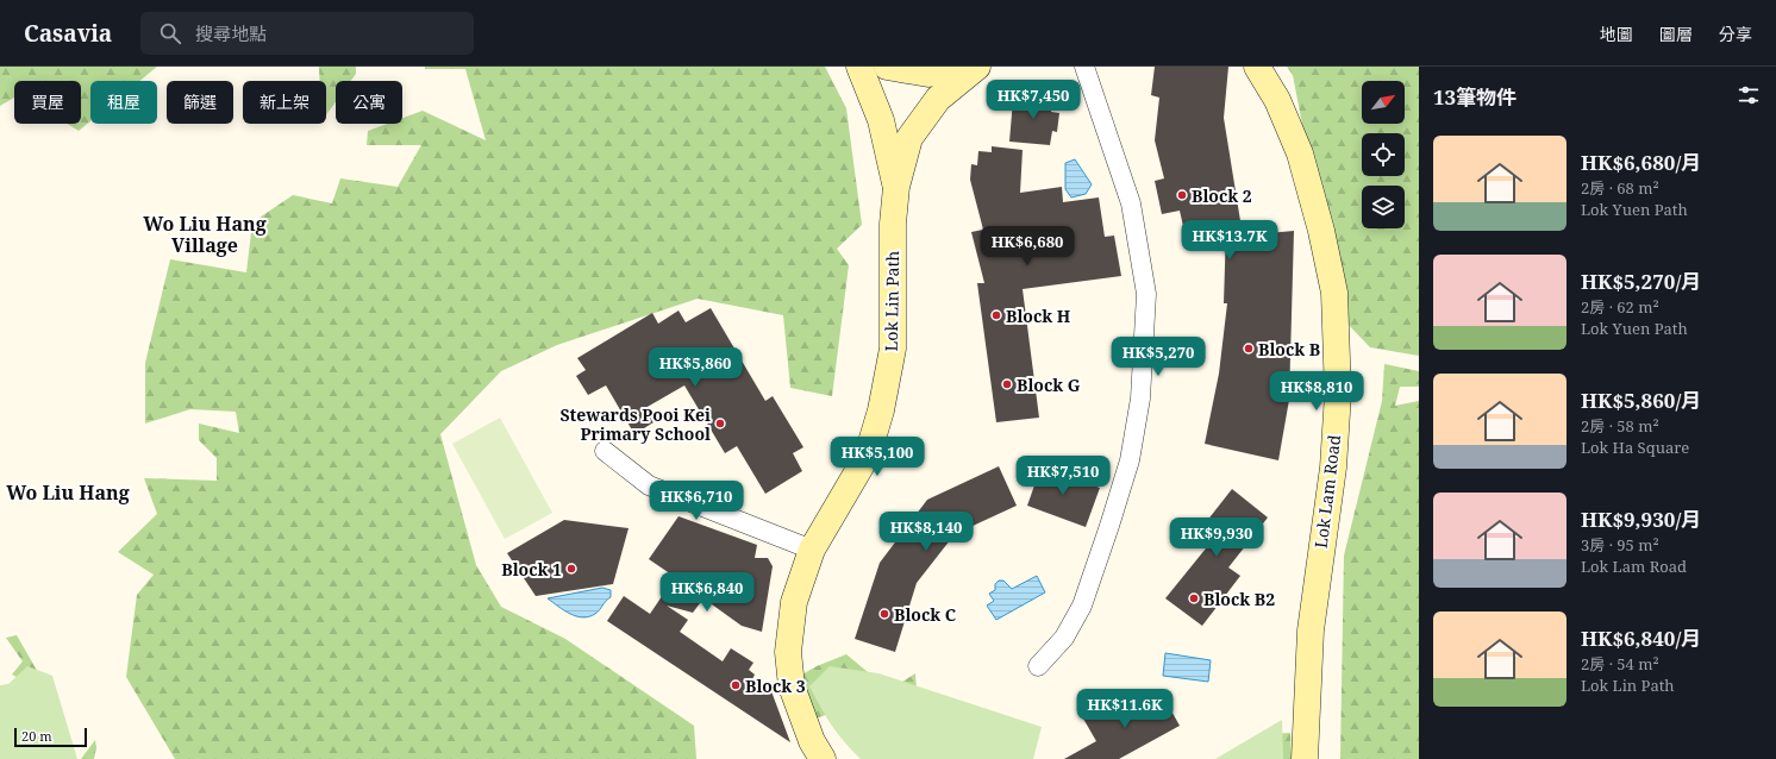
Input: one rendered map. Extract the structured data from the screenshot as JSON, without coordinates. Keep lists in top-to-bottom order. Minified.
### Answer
{"streets":{"street":["Lok Lin Path","Lok Lam Road"]},"districts":["Wo Liu Hang Village","Wo Liu Hang"],"places":["Block 2","Block H","Block B","Block G","Stewards Pooi Kei Primary School","Block 1","Block B2","Block C","Block 3"],"scale_bar":"20 m","north":"top right","page":{"header":"Casavia","search":"搜尋地點","nav":["地圖","圖層","分享"],"heading":"13筆物件","price":["HK$7,450","HK$13.7K","HK$6,680","HK$5,270","HK$5,860","HK$8,810","HK$5,100","HK$7,510","HK$6,710","HK$8,140","HK$9,930","HK$6,840","HK$11.6K"],"chip":["買屋","租屋","篩選","新上架","公寓"],"list":[{"name":"HK$6,680/月","note":"2房 · 68 m² · Lok Yuen Path"},{"name":"HK$5,270/月","note":"2房 · 62 m² · Lok Yuen Path"},{"name":"HK$5,860/月","note":"2房 · 58 m² · Lok Ha Square"},{"name":"HK$9,930/月","note":"3房 · 95 m² · Lok Lam Road"},{"name":"HK$6,840/月","note":"2房 · 54 m² · Lok Lin Path"}],"scale":"20 m"}}
